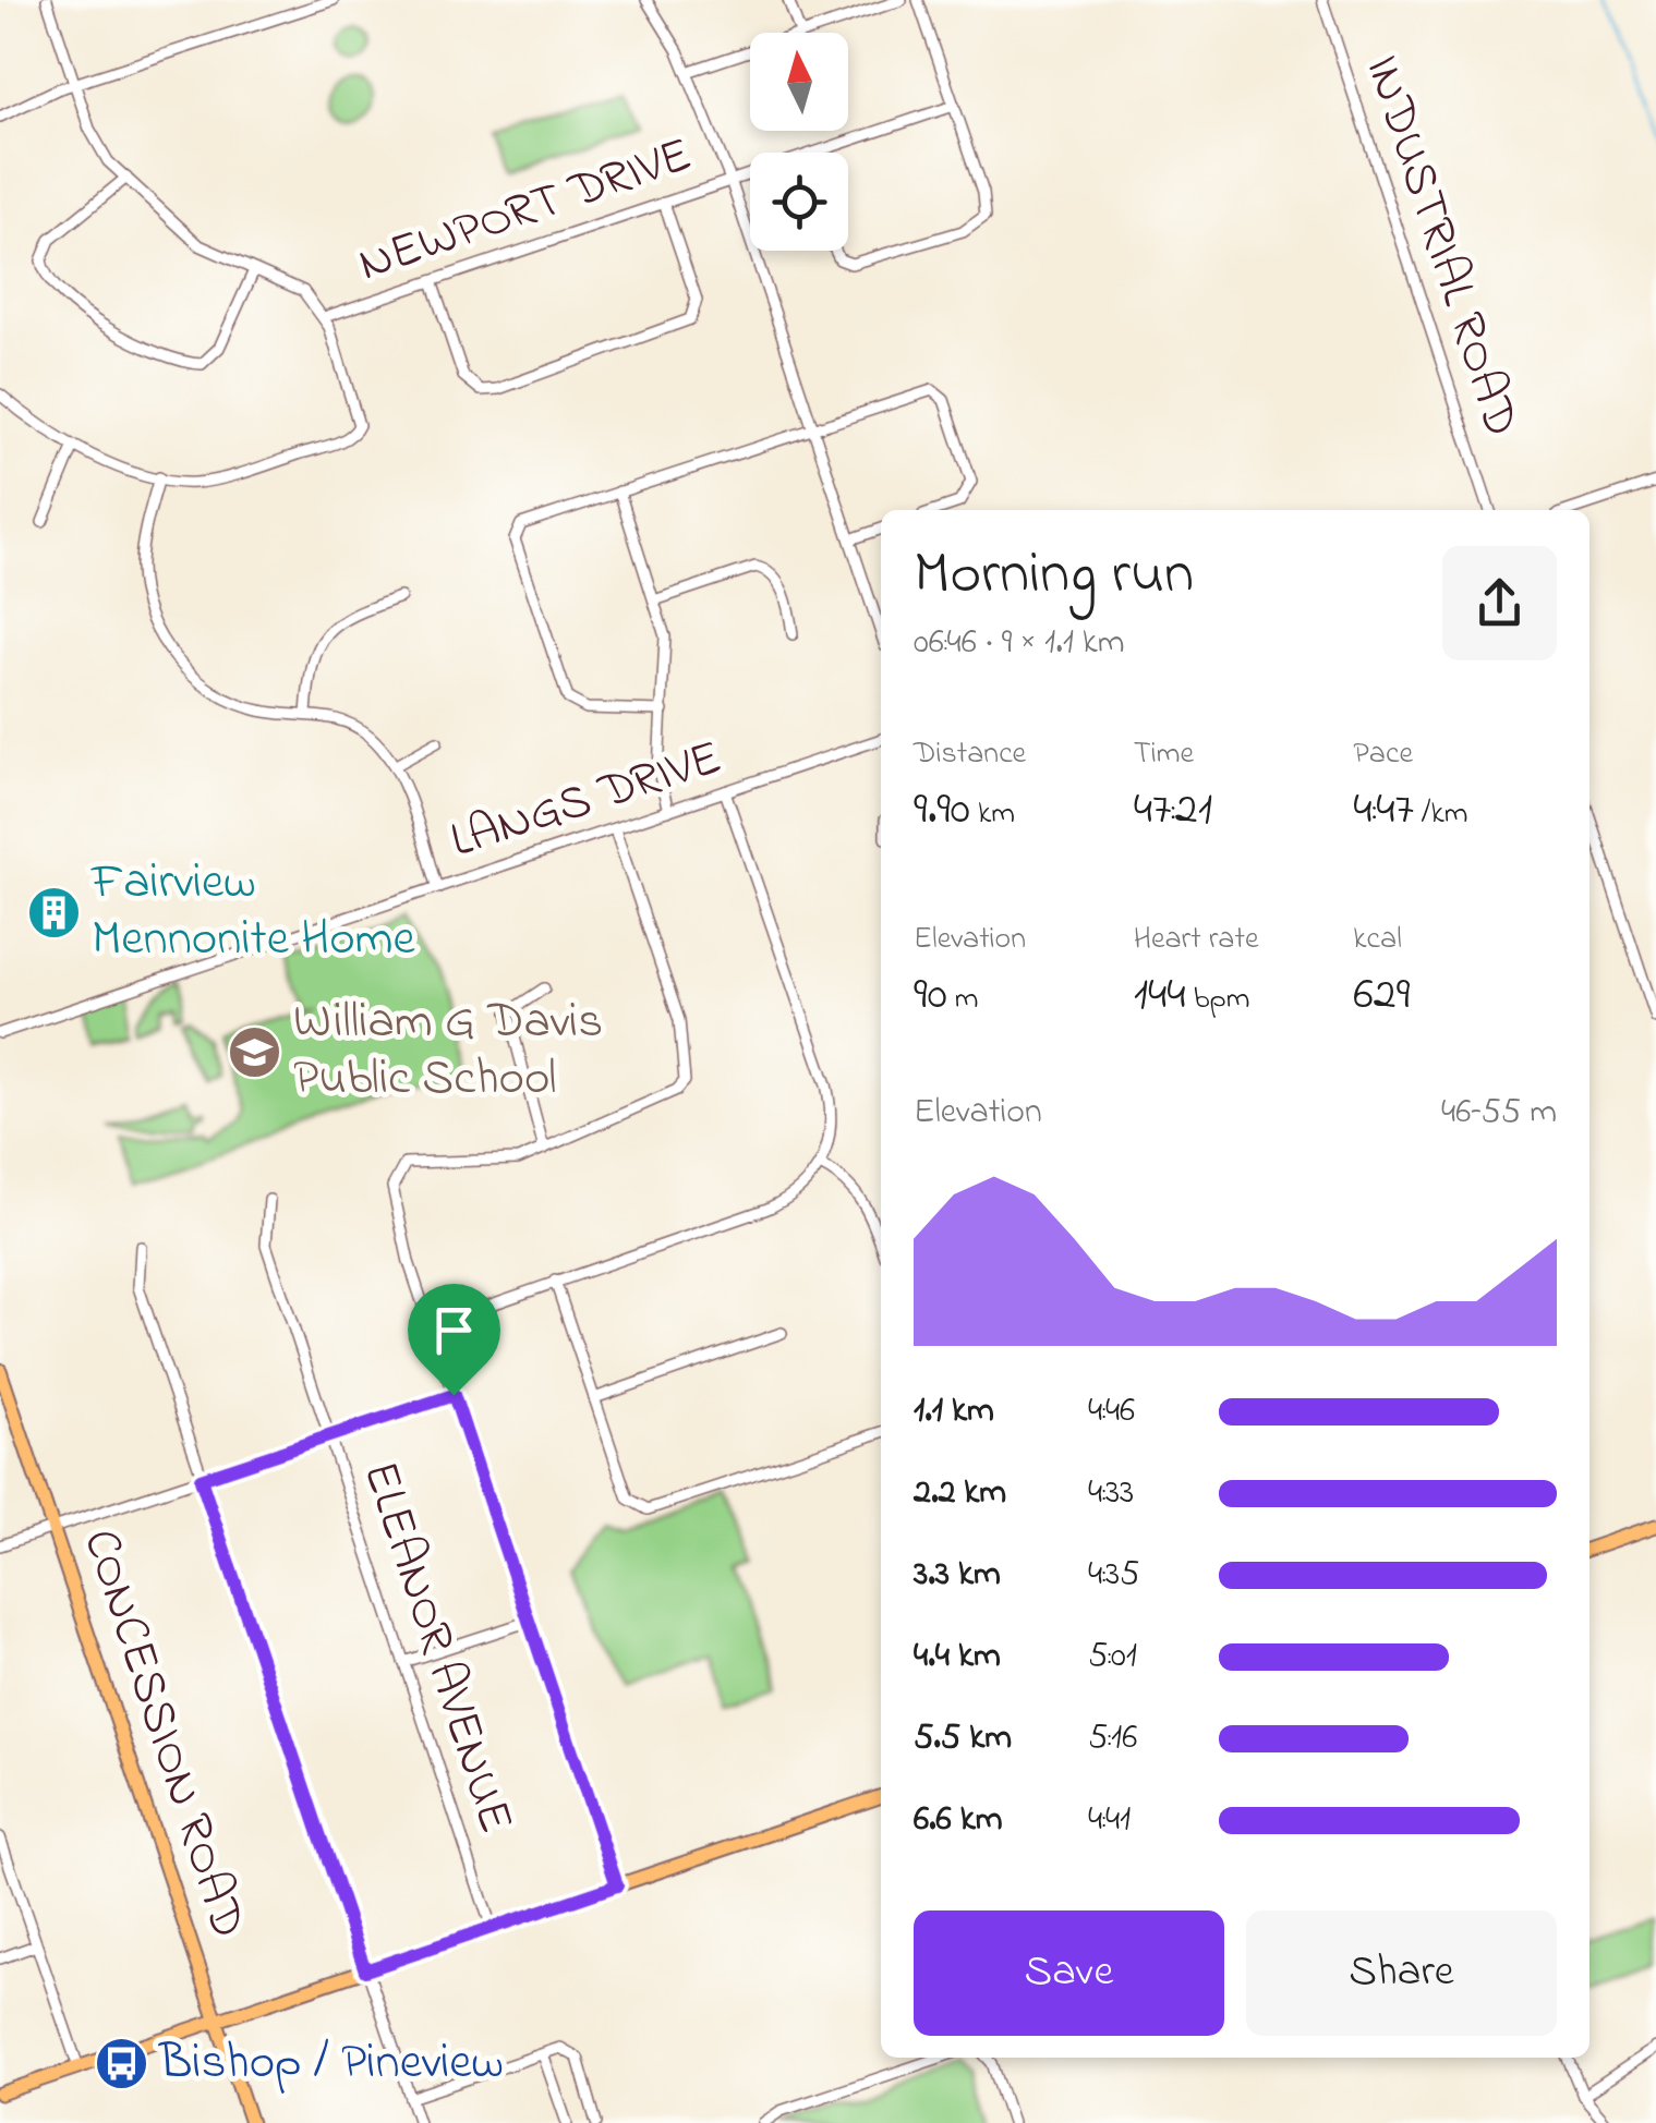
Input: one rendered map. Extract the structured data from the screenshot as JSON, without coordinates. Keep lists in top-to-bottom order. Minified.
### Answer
{"streets":{"main road":["CONCESSION ROAD"],"street":["NEWPORT DRIVE","INDUSTRIAL ROAD","LANGS DRIVE","ELEANOR AVENUE"]},"places":{"building":["Fairview Mennonite Home"],"school or university":["William G Davis Public School"],"bus stop":["Bishop / Pineview"]},"north":"top","page":{"heading":["Morning run","06:46 · 9 × 1.1 km"],"stats":[["Distance","9.90 km"],["Time","47:21"],["Pace","4:47 /km"],["Elevation","90 m"],["Heart rate","144 bpm"],["kcal","629"]],"chart":["Elevation","46–55 m"],"list":[{"name":"1.1 km","note":"4:46"},{"name":"2.2 km","note":"4:33"},{"name":"3.3 km","note":"4:35"},{"name":"4.4 km","note":"5:01"},{"name":"5.5 km","note":"5:16"},{"name":"6.6 km","note":"4:41"}],"buttons":["Save","Share"]}}
